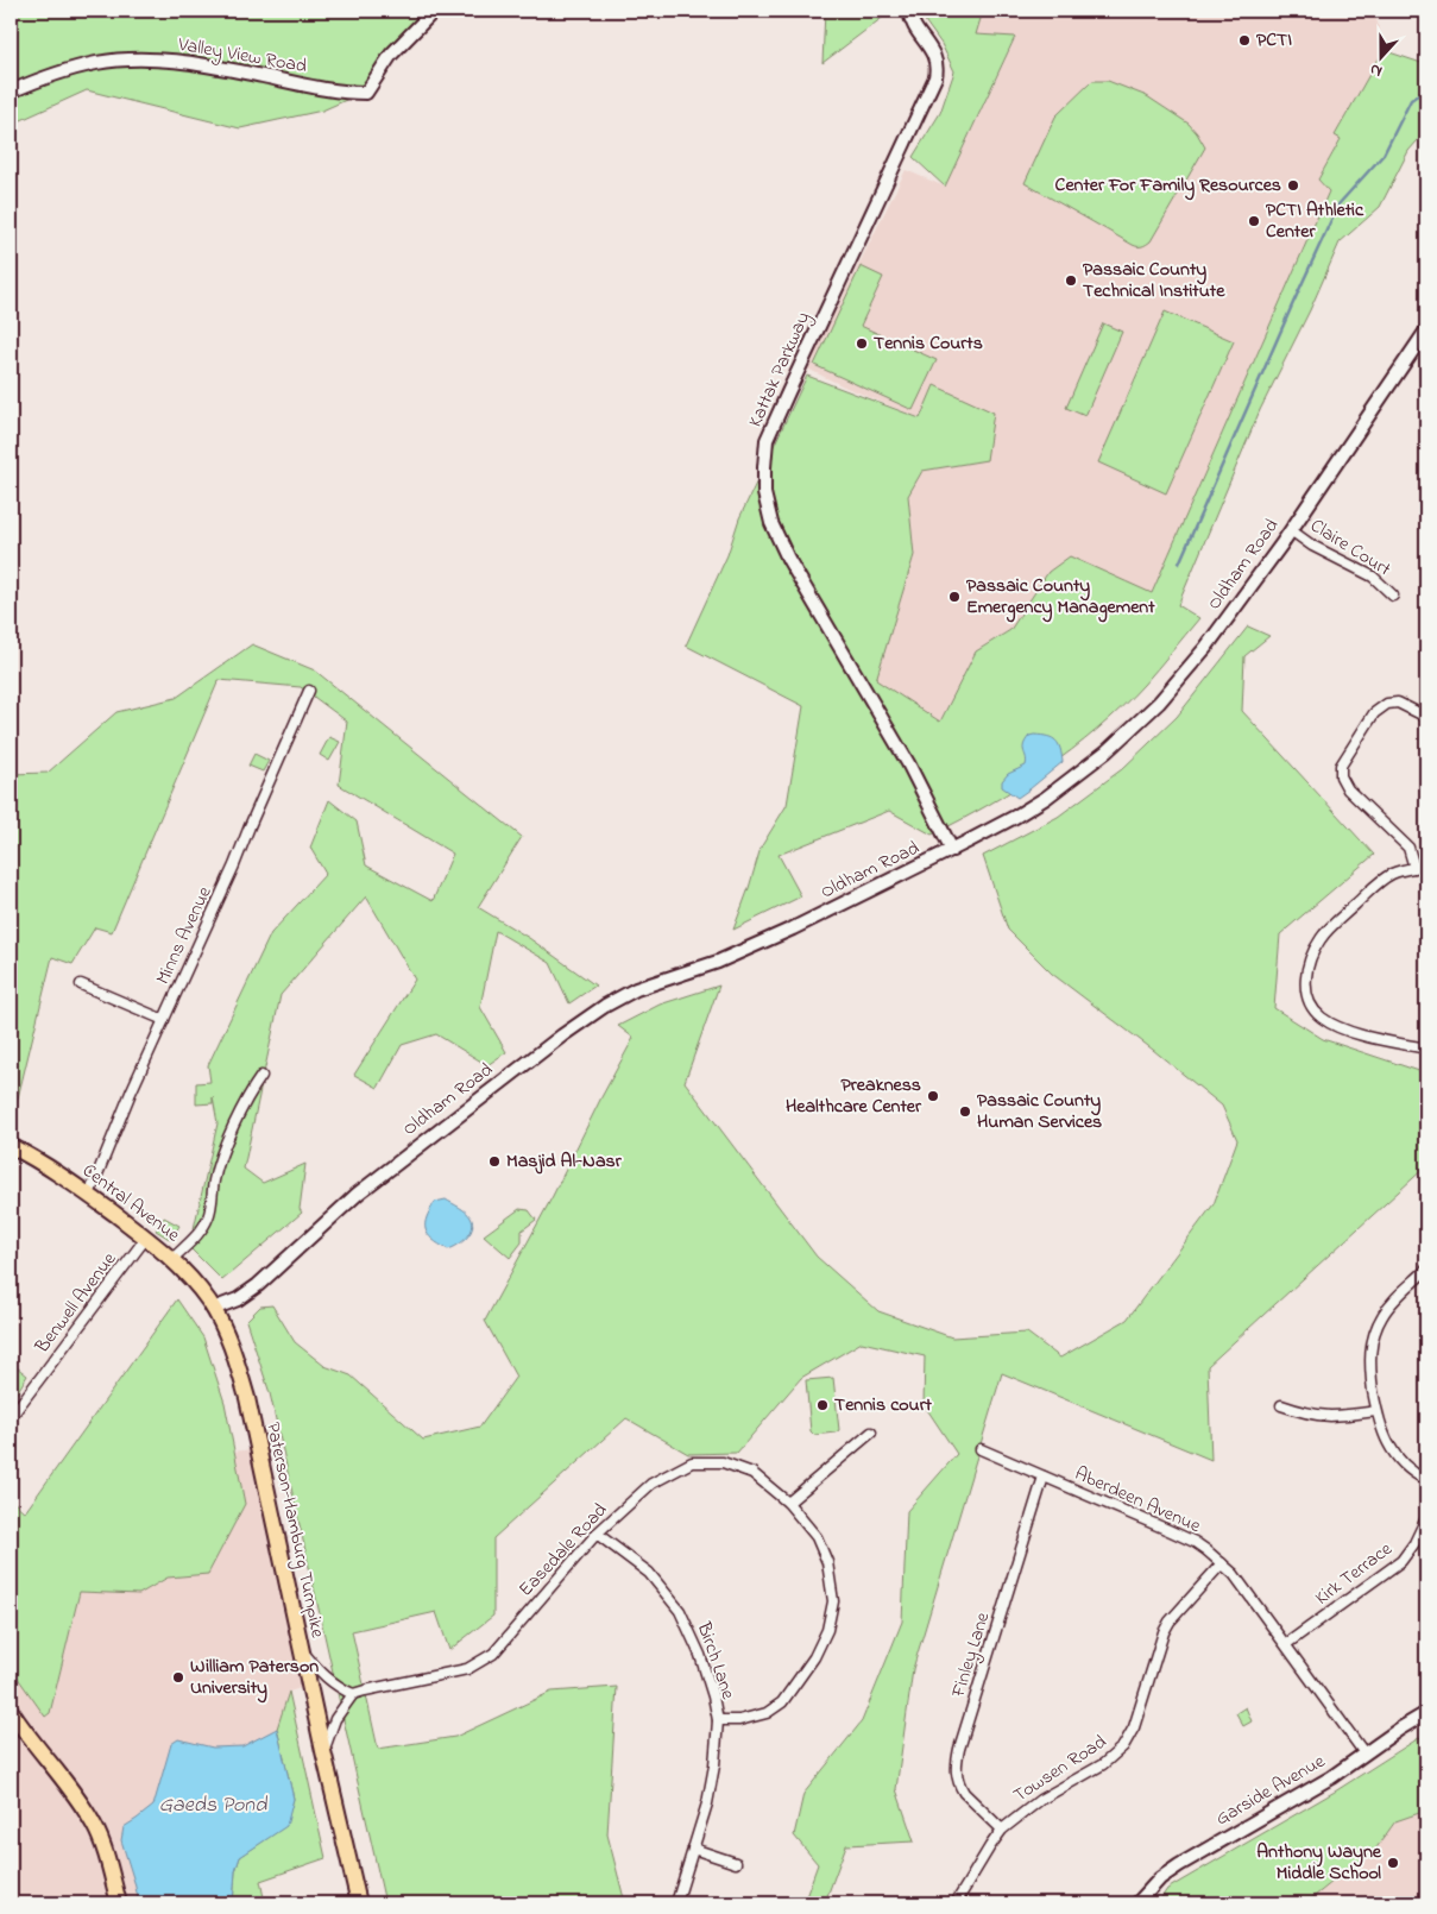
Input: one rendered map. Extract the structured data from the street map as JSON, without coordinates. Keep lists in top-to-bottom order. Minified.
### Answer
{"streets":{"main road":["Central Avenue","Paterson-Hamburg Turnpike"],"street":["Valley View Road","Kattak Parkway","Claire Court","Oldham Road","Minns Avenue","Benwell Avenue","Aberdeen Avenue","Easedale Road","Kirk Terrace","Finley Lane","Birch Lane","Towsen Road","Garside Avenue"]},"crossings":[["Kattak Parkway","Oldham Road"],["Claire Court","Oldham Road"],["Oldham Road","Central Avenue"],["Oldham Road","Paterson-Hamburg Turnpike"],["Minns Avenue","Central Avenue"],["Central Avenue","Benwell Avenue"],["Central Avenue","Paterson-Hamburg Turnpike"],["Aberdeen Avenue","Kirk Terrace"],["Aberdeen Avenue","Finley Lane"],["Aberdeen Avenue","Towsen Road"],["Aberdeen Avenue","Garside Avenue"],["Easedale Road","Birch Lane"],["Finley Lane","Towsen Road"]],"water":["Gaeds Pond"],"places":["PCTI","Center For Family Resources","PCTI Athletic Center","Passaic County Technical Institute","Tennis Courts","Passaic County Emergency Management","Preakness Healthcare Center","Passaic County Human Services","Masjid Al-Nasr","Tennis court","William Paterson University","Anthony Wayne Middle School"],"north":"bottom"}
